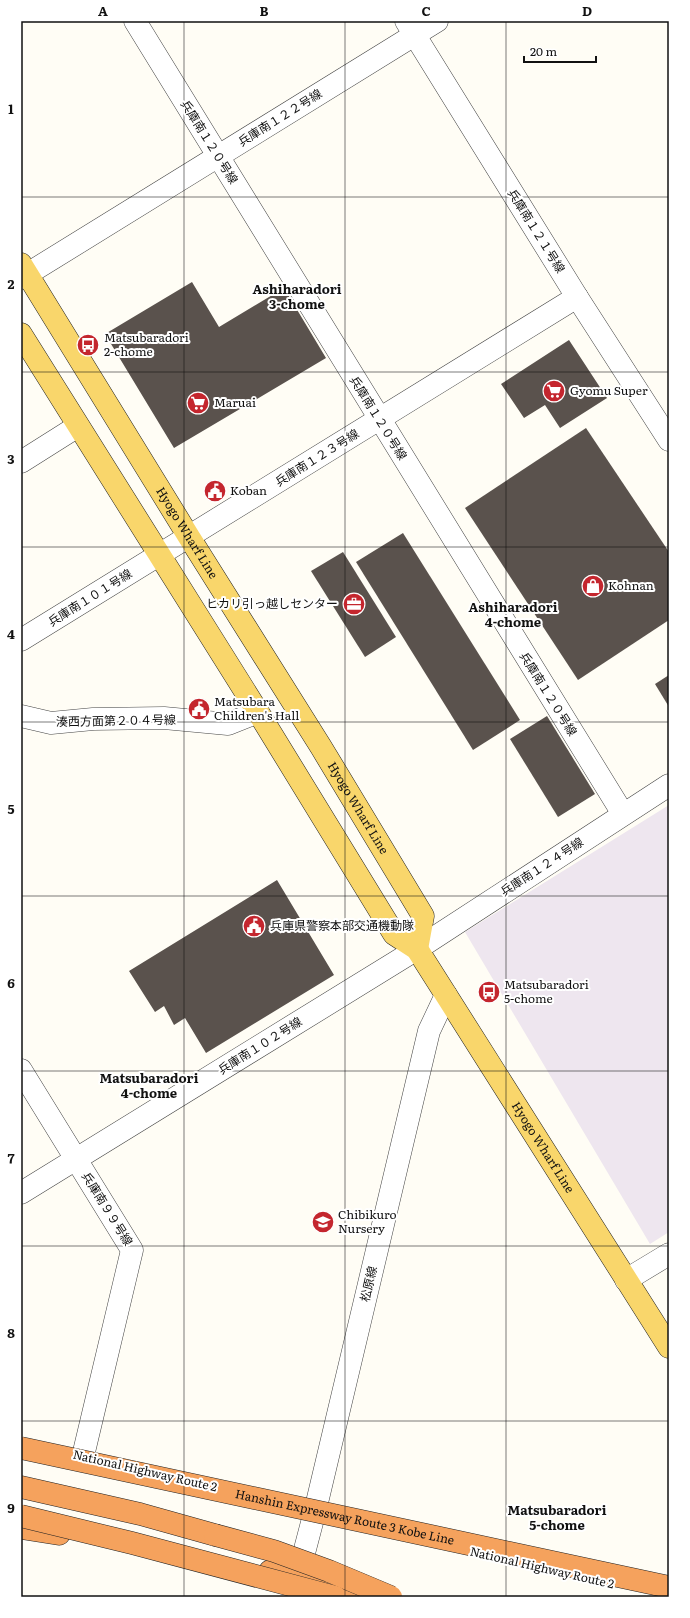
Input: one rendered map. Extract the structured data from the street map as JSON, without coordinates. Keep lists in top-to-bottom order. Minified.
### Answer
{"streets":{"highway":["National Highway Route 2","Hanshin Expressway Route 3 Kobe Line"],"main road":["Hyogo Wharf Line"],"street":["兵庫南１２２号線","兵庫南１２０号線","兵庫南１２１号線","兵庫南１２３号線","兵庫南１０１号線","湊西方面第２０４号線","兵庫南１２４号線","兵庫南１０２号線","兵庫南９９号線","松原線"]},"crossings":[["兵庫南１２２号線","兵庫南１２０号線"],["兵庫南１２２号線","兵庫南１２１号線"],["兵庫南１２２号線","Hyogo Wharf Line"],["兵庫南１２０号線","兵庫南１２３号線"],["兵庫南１２０号線","兵庫南１２４号線"],["兵庫南１２１号線","兵庫南１２３号線"],["兵庫南１２３号線","Hyogo Wharf Line"],["兵庫南１２３号線","兵庫南１０１号線"],["Hyogo Wharf Line","兵庫南１０１号線"],["Hyogo Wharf Line","湊西方面第２０４号線"],["Hyogo Wharf Line","兵庫南１２４号線"],["Hyogo Wharf Line","兵庫南１０２号線"],["Hyogo Wharf Line","松原線"],["兵庫南１２４号線","兵庫南１０２号線"],["兵庫南１０２号線","兵庫南９９号線"],["兵庫南９９号線","National Highway Route 2"],["松原線","National Highway Route 2"]],"districts":["Ashiharadori 3-chome","Ashiharadori 4-chome","Matsubaradori 4-chome","Matsubaradori 5-chome"],"places":{"bus stop":["Matsubaradori 2-chome","Matsubaradori 5-chome"],"supermarket":["Gyomu Super","Maruai"],"public building":["Koban","Matsubara Children's Hall","兵庫県警察本部交通機動隊"],"shop":["Kohnan"],"office":["ヒカリ引っ越しセンター"],"school or university":["Chibikuro Nursery"]},"scale_bar":"20 m","grid":{"columns":["A","B","C","D"],"rows":["1","2","3","4","5","6","7","8","9"]}}
